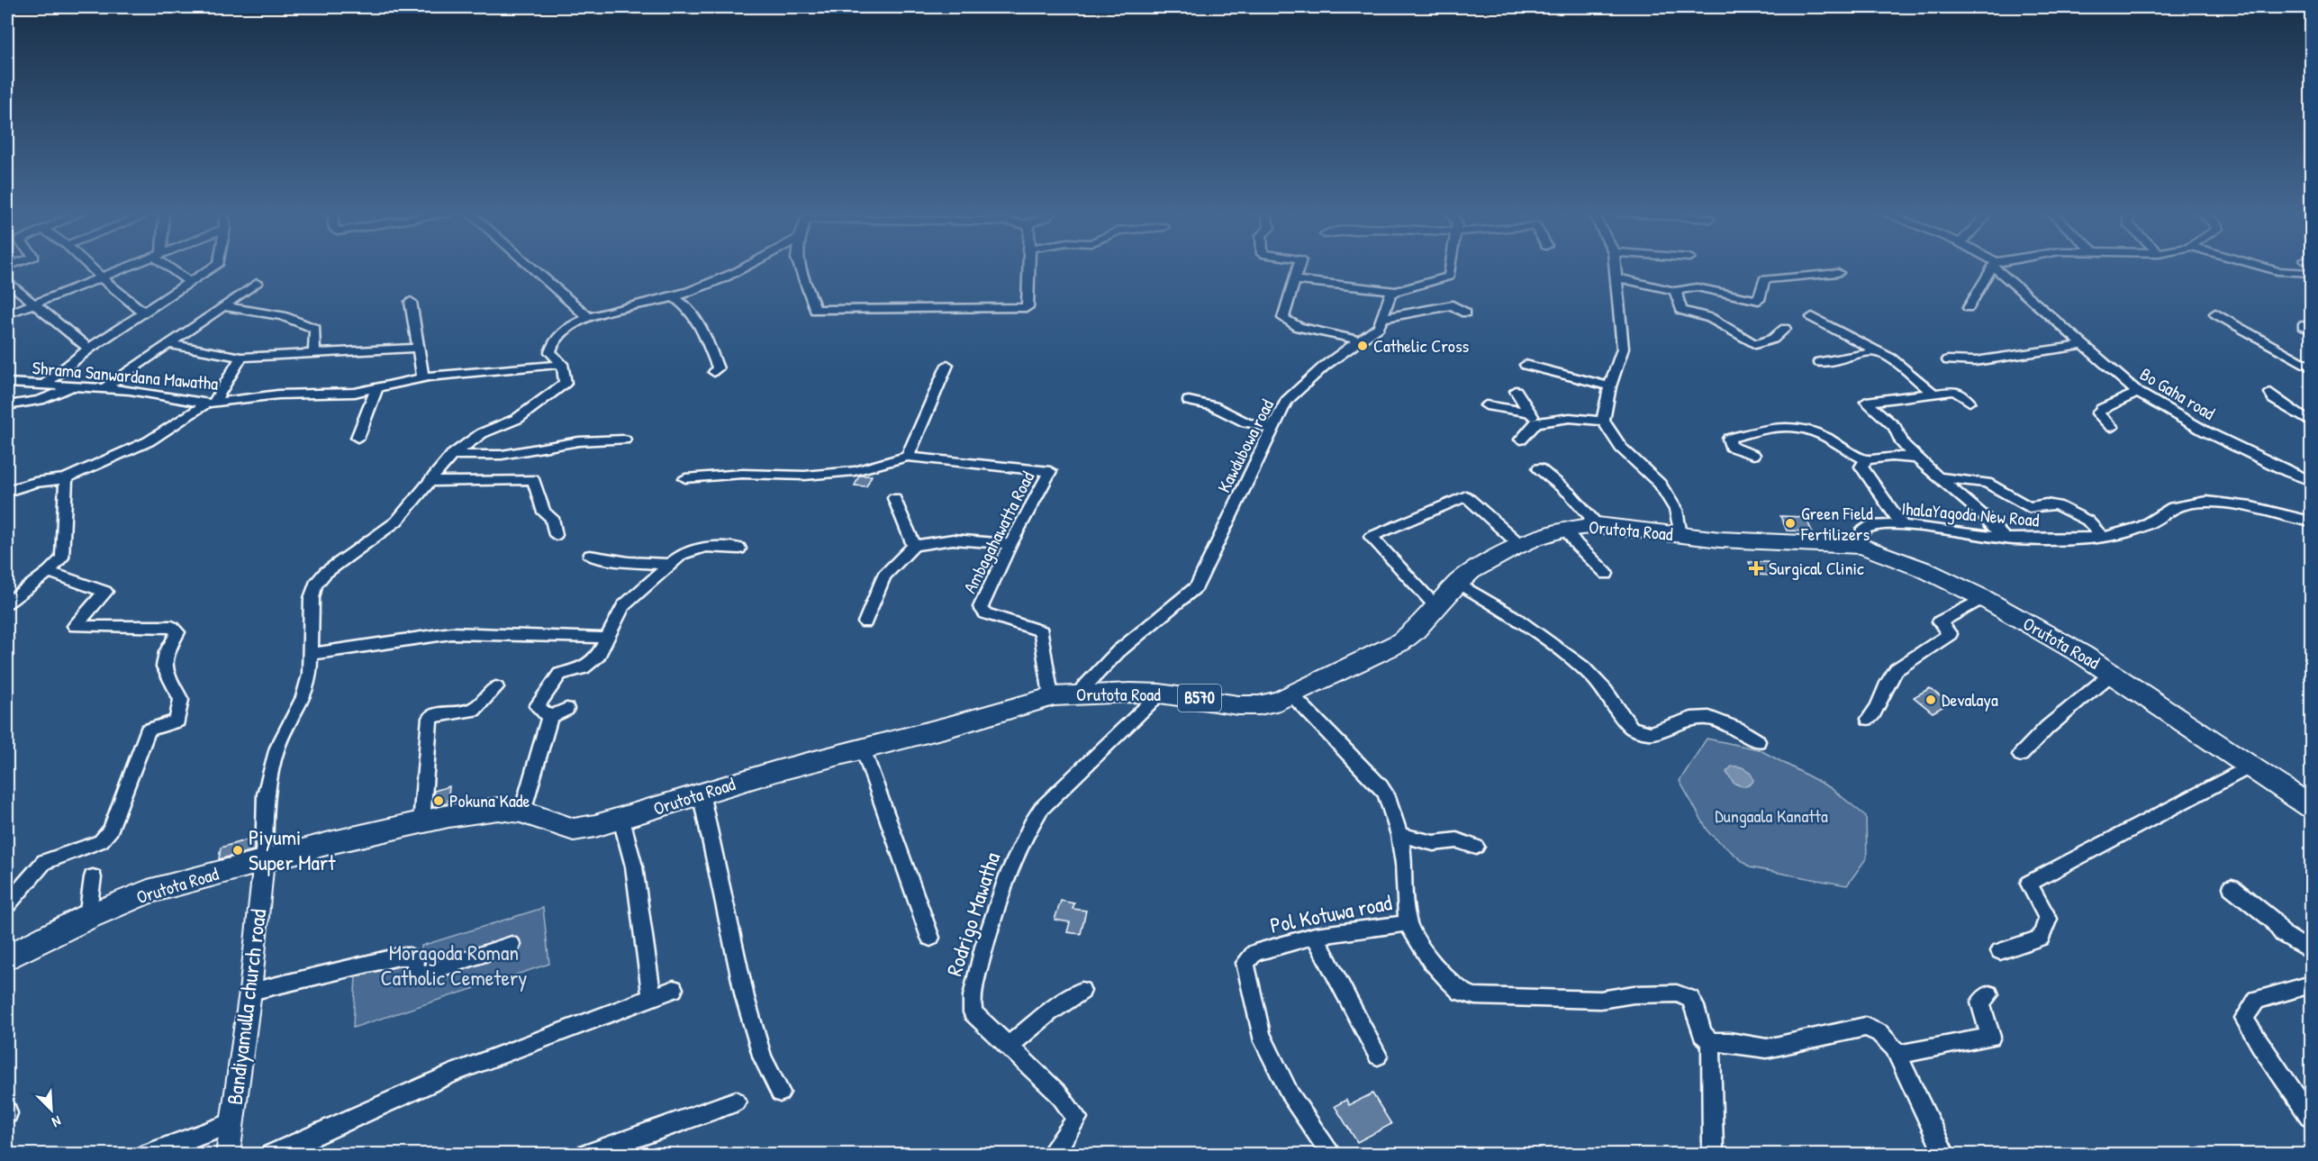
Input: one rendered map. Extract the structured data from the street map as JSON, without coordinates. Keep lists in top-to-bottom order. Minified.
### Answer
{"streets":{"main road":["Orutota Road","B570"],"street":["Shrama Sanwardana Mawatha","Bo Gaha road","Kawdubowa road","IhalaYagoda New Road","Ambagahawatta Road","Rodrigo Mawatha","Pol Kotuwa road","Bandiyamulla church road"]},"crossings":[["Kawdubowa road","Orutota Road"],["IhalaYagoda New Road","Orutota Road"],["Orutota Road","Ambagahawatta Road"],["Orutota Road","Rodrigo Mawatha"],["Orutota Road","Bandiyamulla church road"]],"parks":["Dungaala Kanatta","Moragoda Roman Catholic Cemetery"],"places":{"other":["Cathelic Cross","Green Field Fertilizers","Devalaya","Pokuna Kade","Piyumi Super Mart"],"health":["Surgical Clinic"]},"north":"bottom right"}
